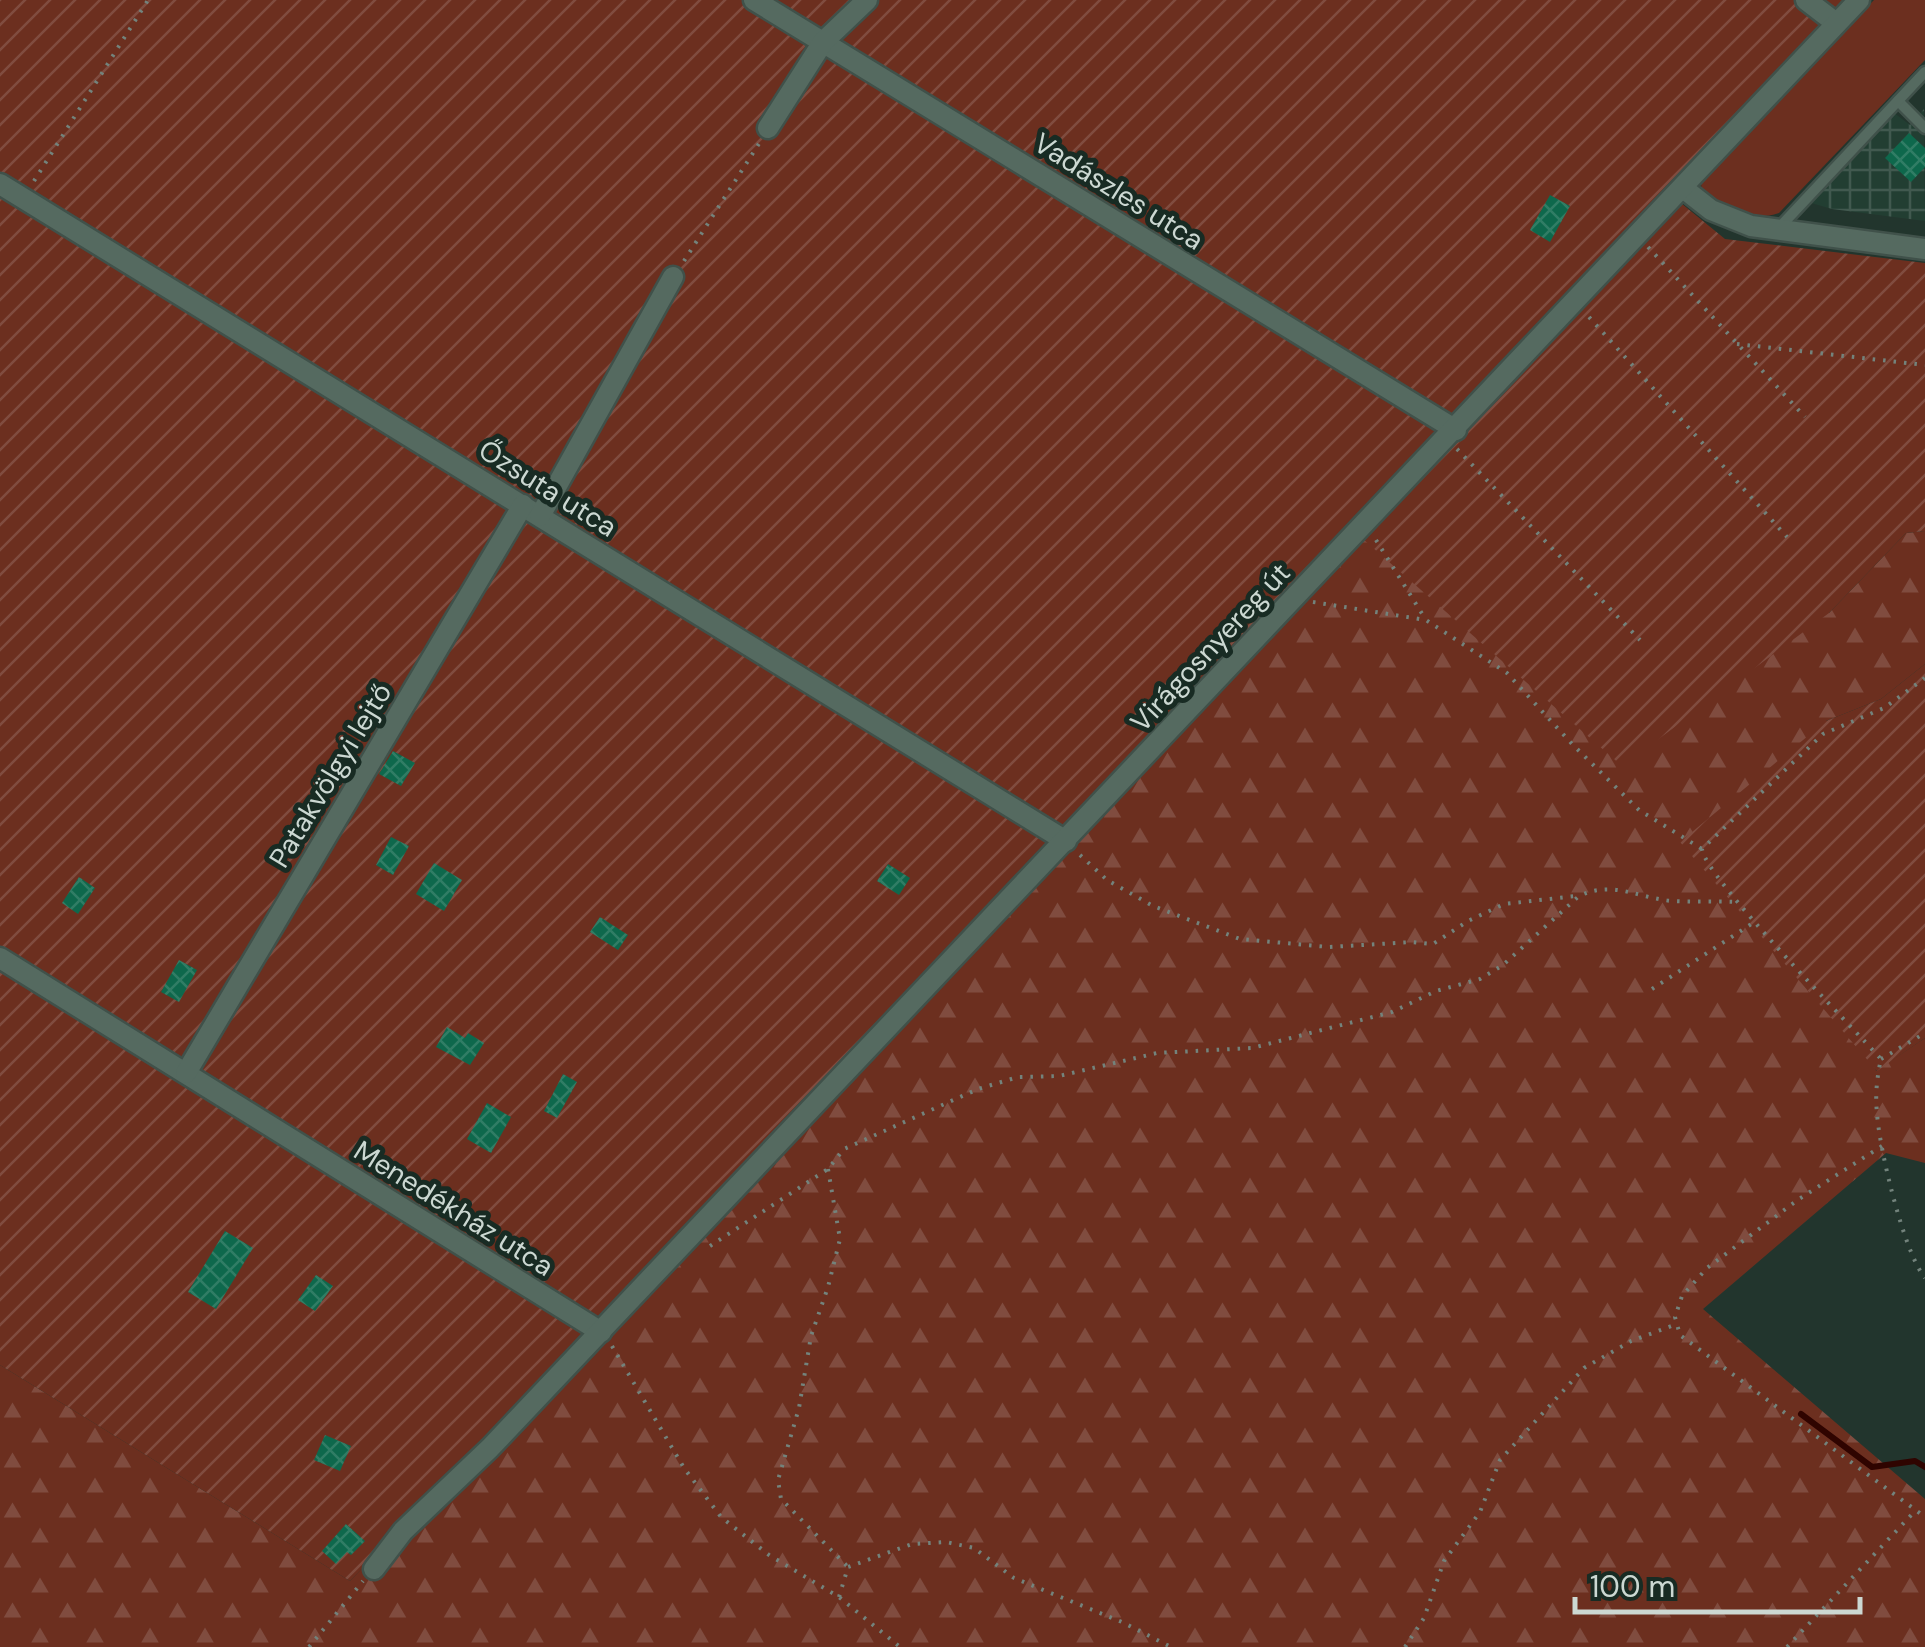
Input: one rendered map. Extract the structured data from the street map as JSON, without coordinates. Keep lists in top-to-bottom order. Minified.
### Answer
{"streets":{"street":["Vadászles utca","Őzsuta utca","Virágosnyereg út","Patakvölgyi lejtő","Menedékház utca"]},"crossings":[["Vadászles utca","Virágosnyereg út"],["Őzsuta utca","Virágosnyereg út"],["Őzsuta utca","Patakvölgyi lejtő"],["Virágosnyereg út","Menedékház utca"],["Patakvölgyi lejtő","Menedékház utca"]],"scale_bar":"100 m"}
